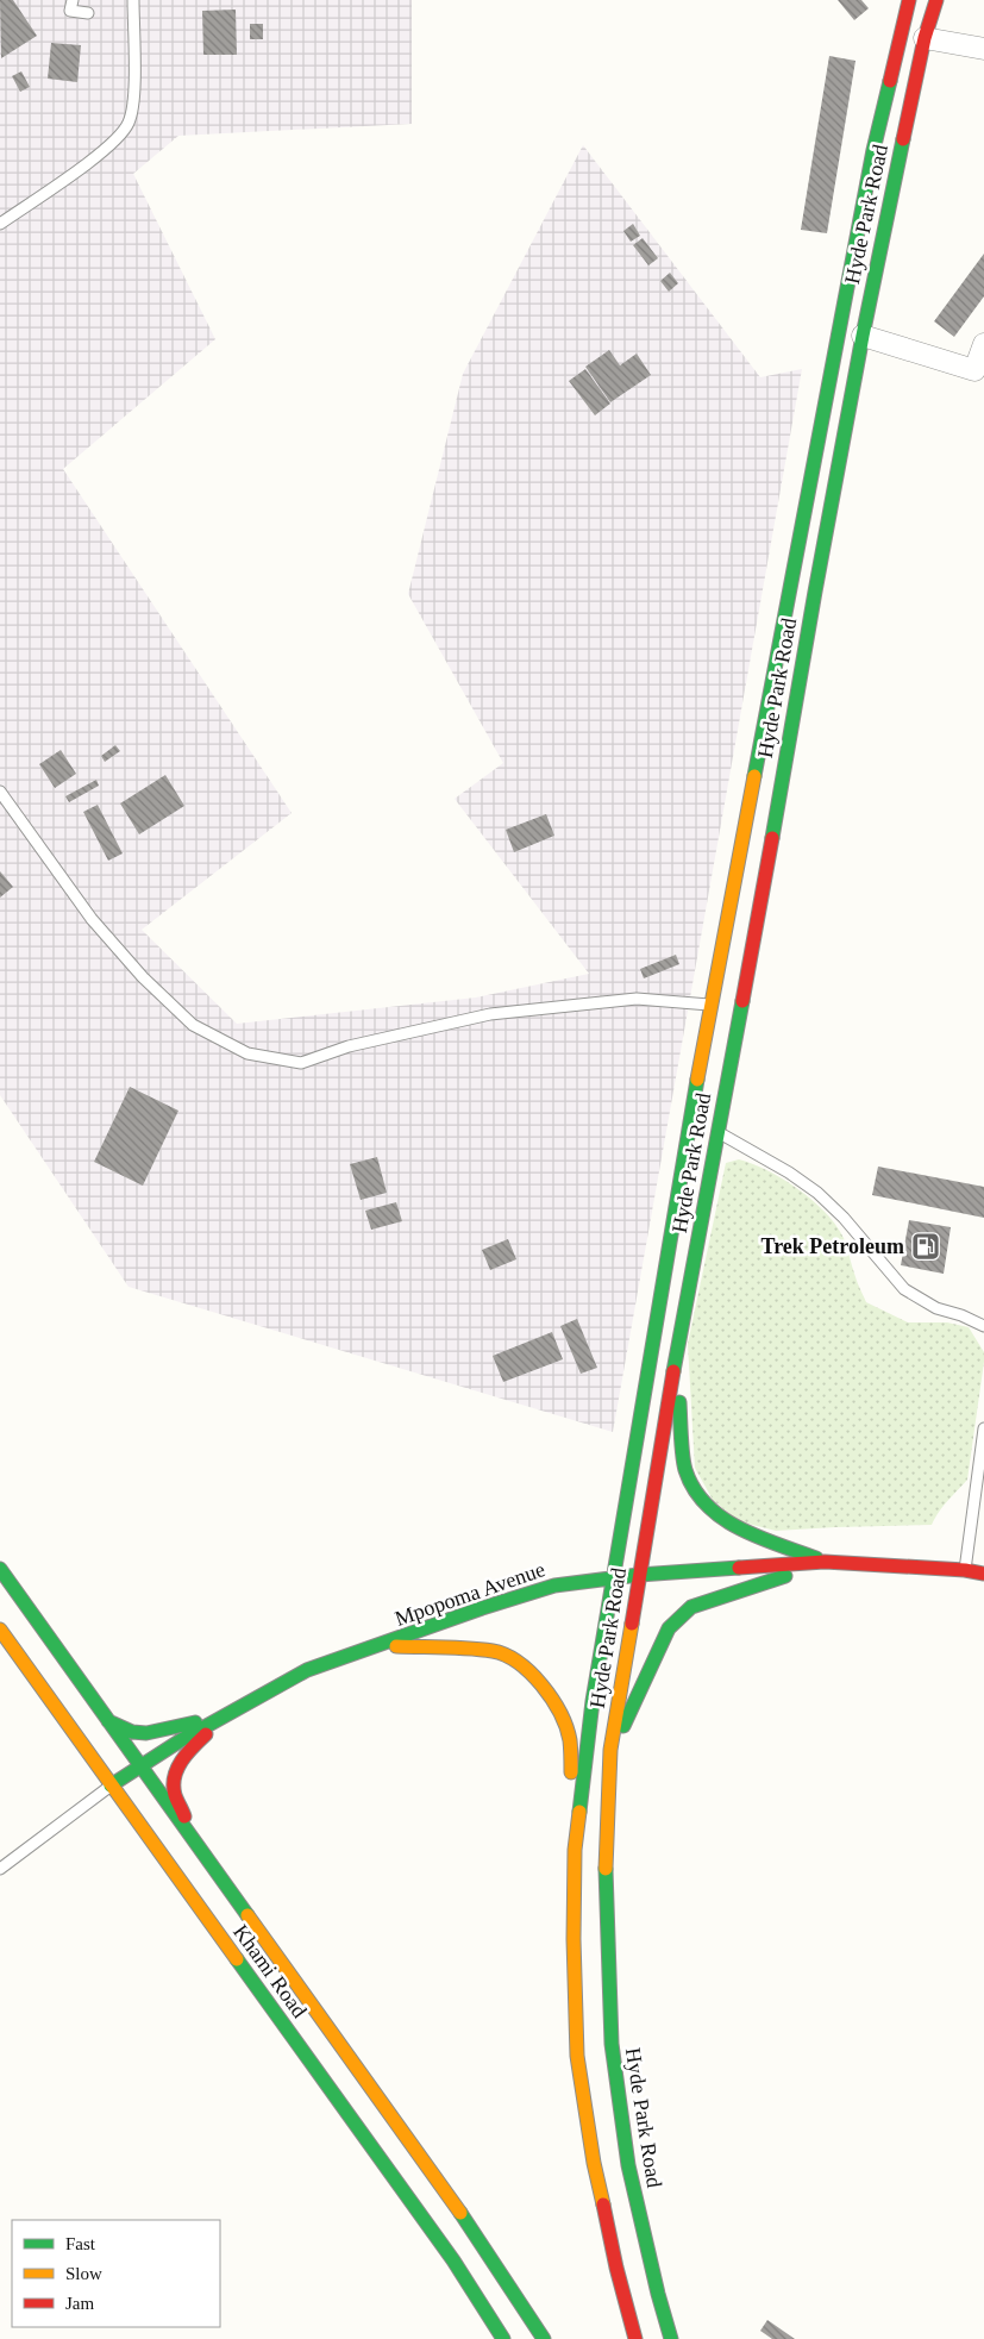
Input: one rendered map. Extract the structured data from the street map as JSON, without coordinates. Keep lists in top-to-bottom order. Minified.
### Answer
{"streets":{"street":["Hyde Park Road","Mpopoma Avenue","Khami Road"]},"crossings":[["Hyde Park Road","Mpopoma Avenue"],["Mpopoma Avenue","Khami Road"]],"places":{"fuel station":["Trek Petroleum"]},"legend":["Fast","Slow","Jam"]}
